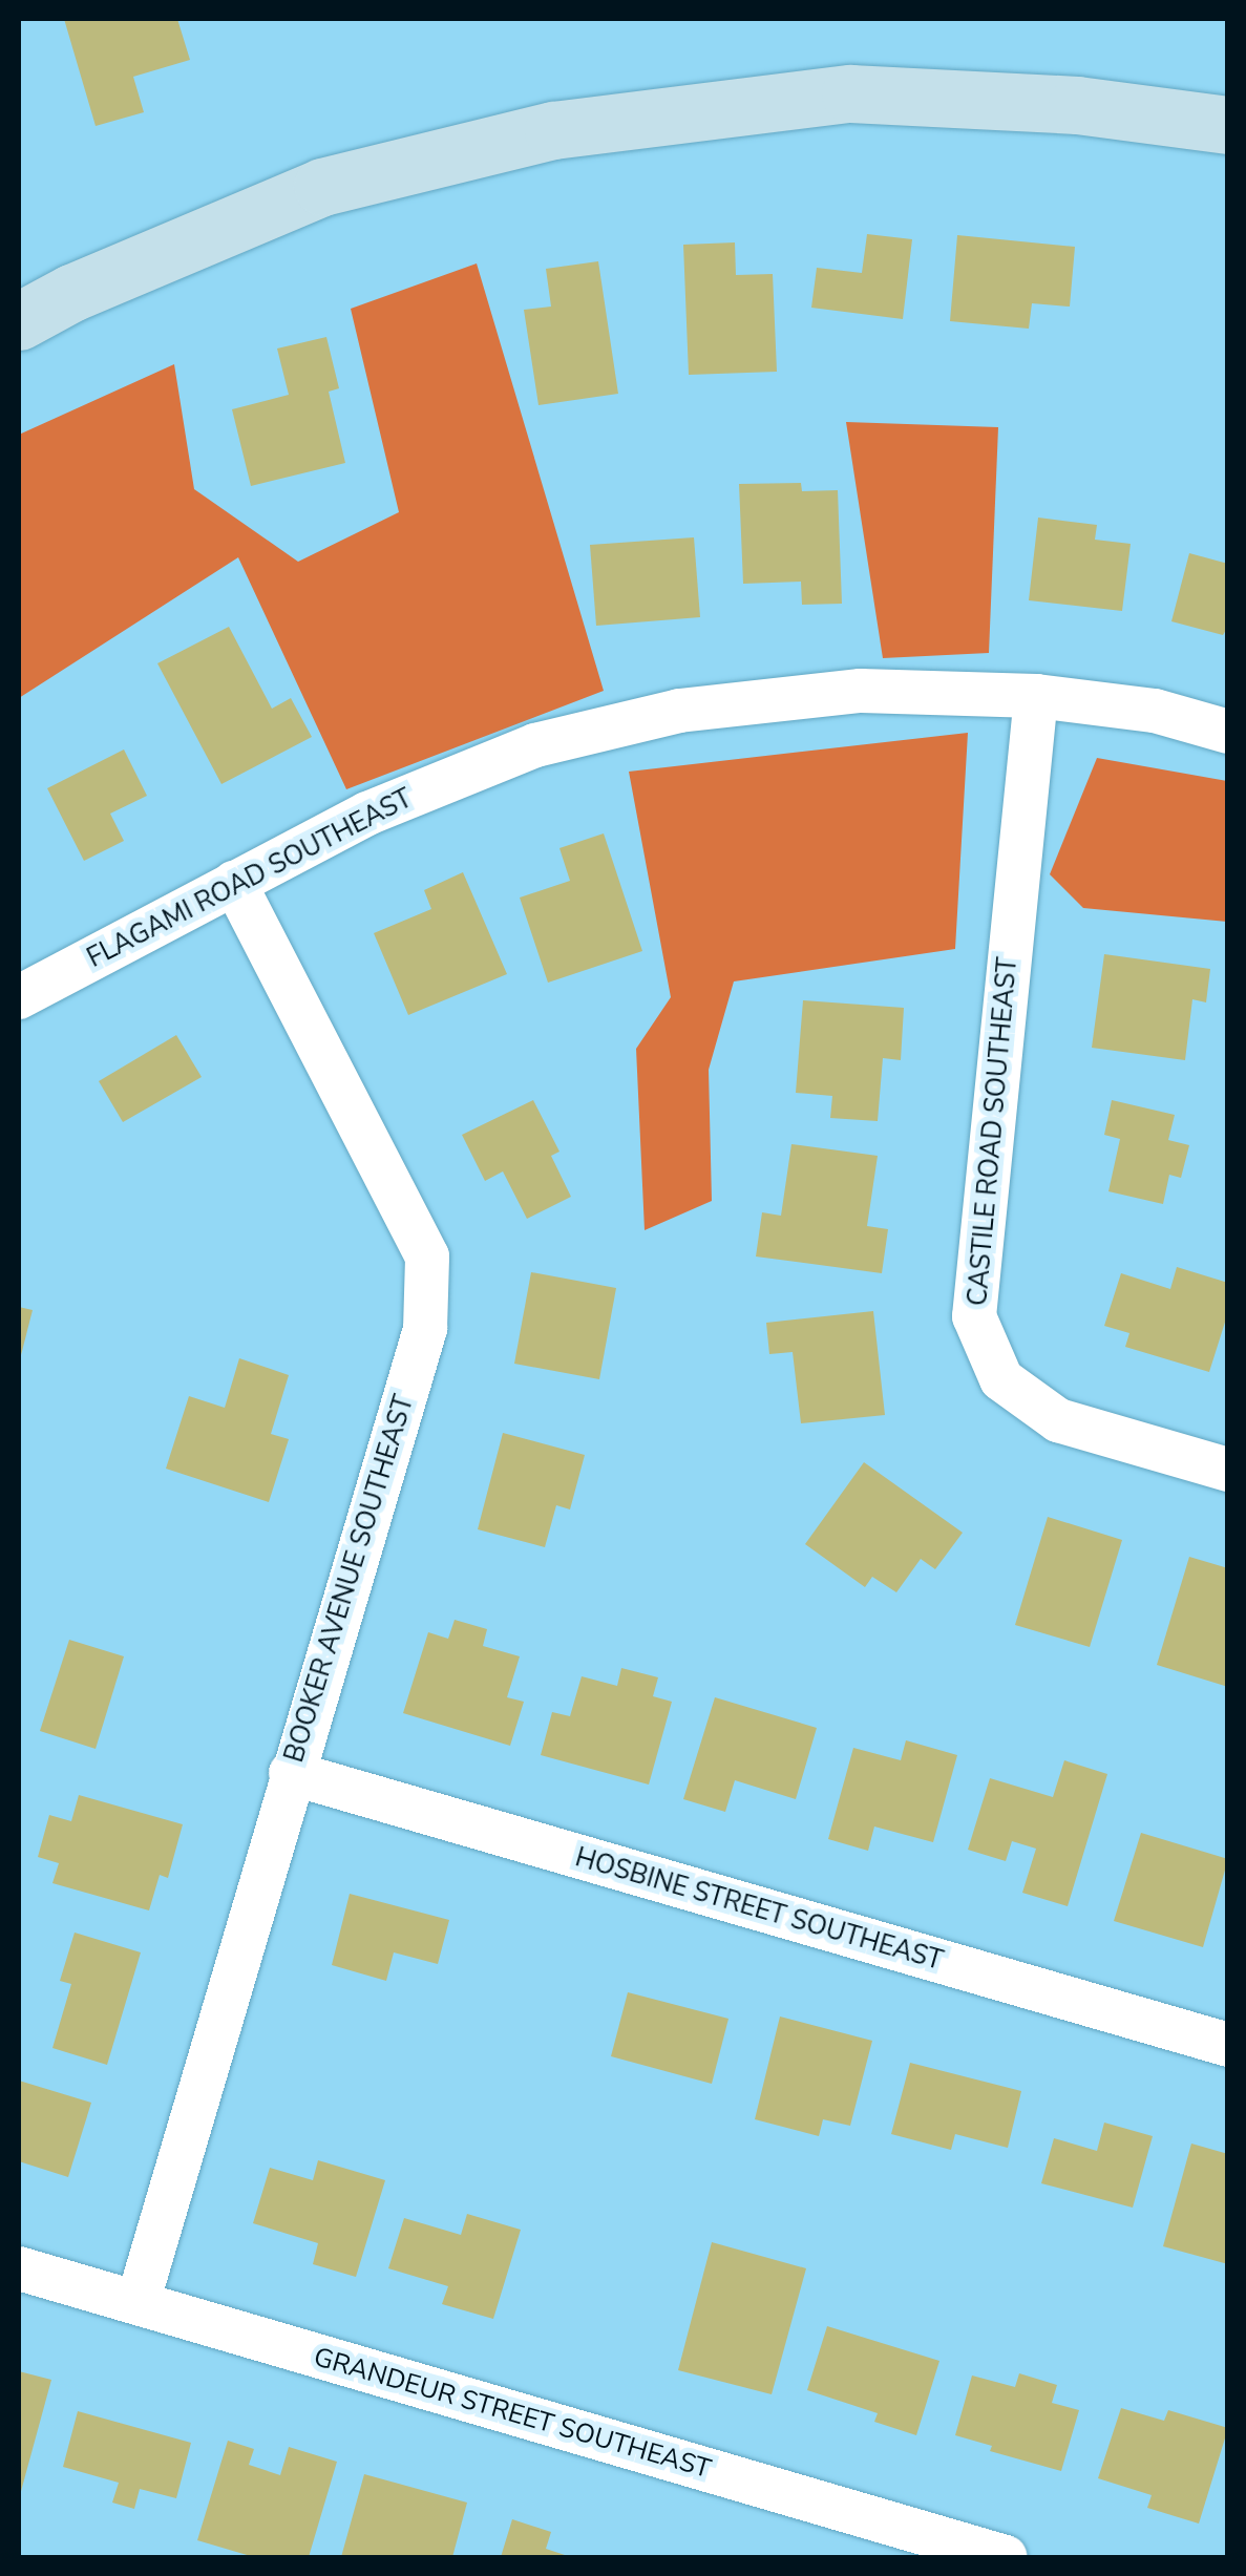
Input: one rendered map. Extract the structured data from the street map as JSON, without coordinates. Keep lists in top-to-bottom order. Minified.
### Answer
{"streets":{"street":["FLAGAMI ROAD SOUTHEAST","CASTILE ROAD SOUTHEAST","BOOKER AVENUE SOUTHEAST","HOSBINE STREET SOUTHEAST","GRANDEUR STREET SOUTHEAST"]},"crossings":[["FLAGAMI ROAD SOUTHEAST","CASTILE ROAD SOUTHEAST"],["FLAGAMI ROAD SOUTHEAST","BOOKER AVENUE SOUTHEAST"],["BOOKER AVENUE SOUTHEAST","HOSBINE STREET SOUTHEAST"],["BOOKER AVENUE SOUTHEAST","GRANDEUR STREET SOUTHEAST"]]}
